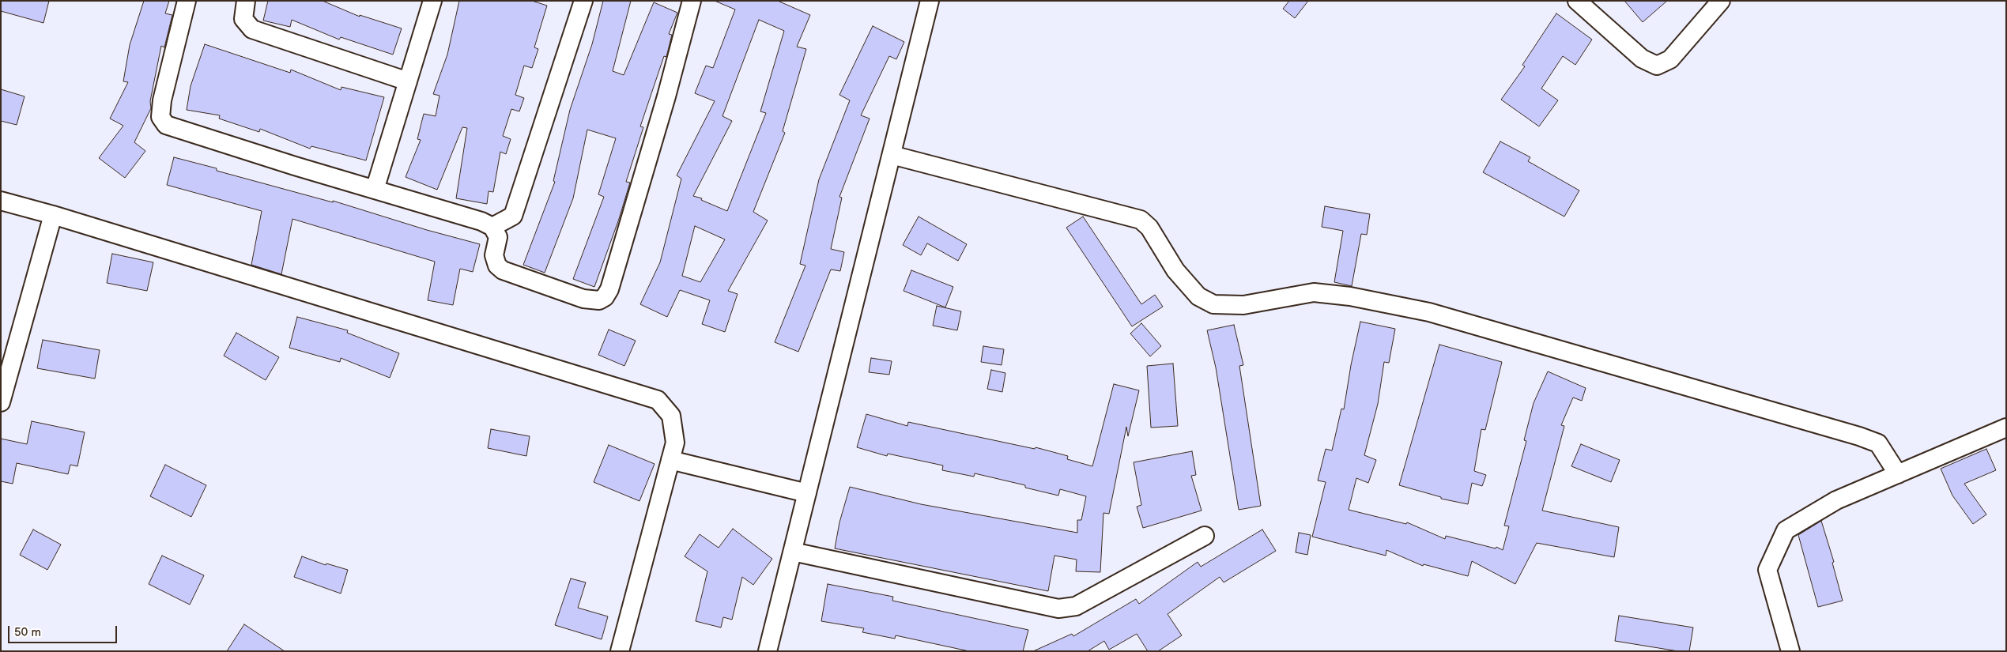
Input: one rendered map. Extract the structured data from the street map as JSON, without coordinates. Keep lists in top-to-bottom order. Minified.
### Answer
{"scale_bar":"50 m"}
